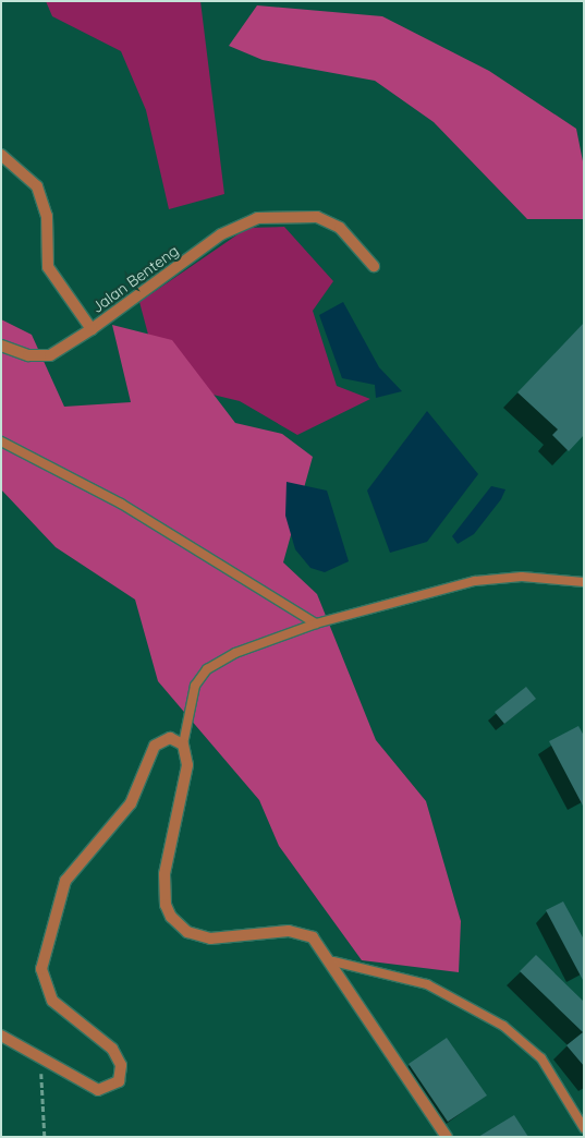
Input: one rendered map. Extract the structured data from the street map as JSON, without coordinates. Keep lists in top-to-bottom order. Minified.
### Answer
{"streets":{"street":["Jalan Benteng"]}}
